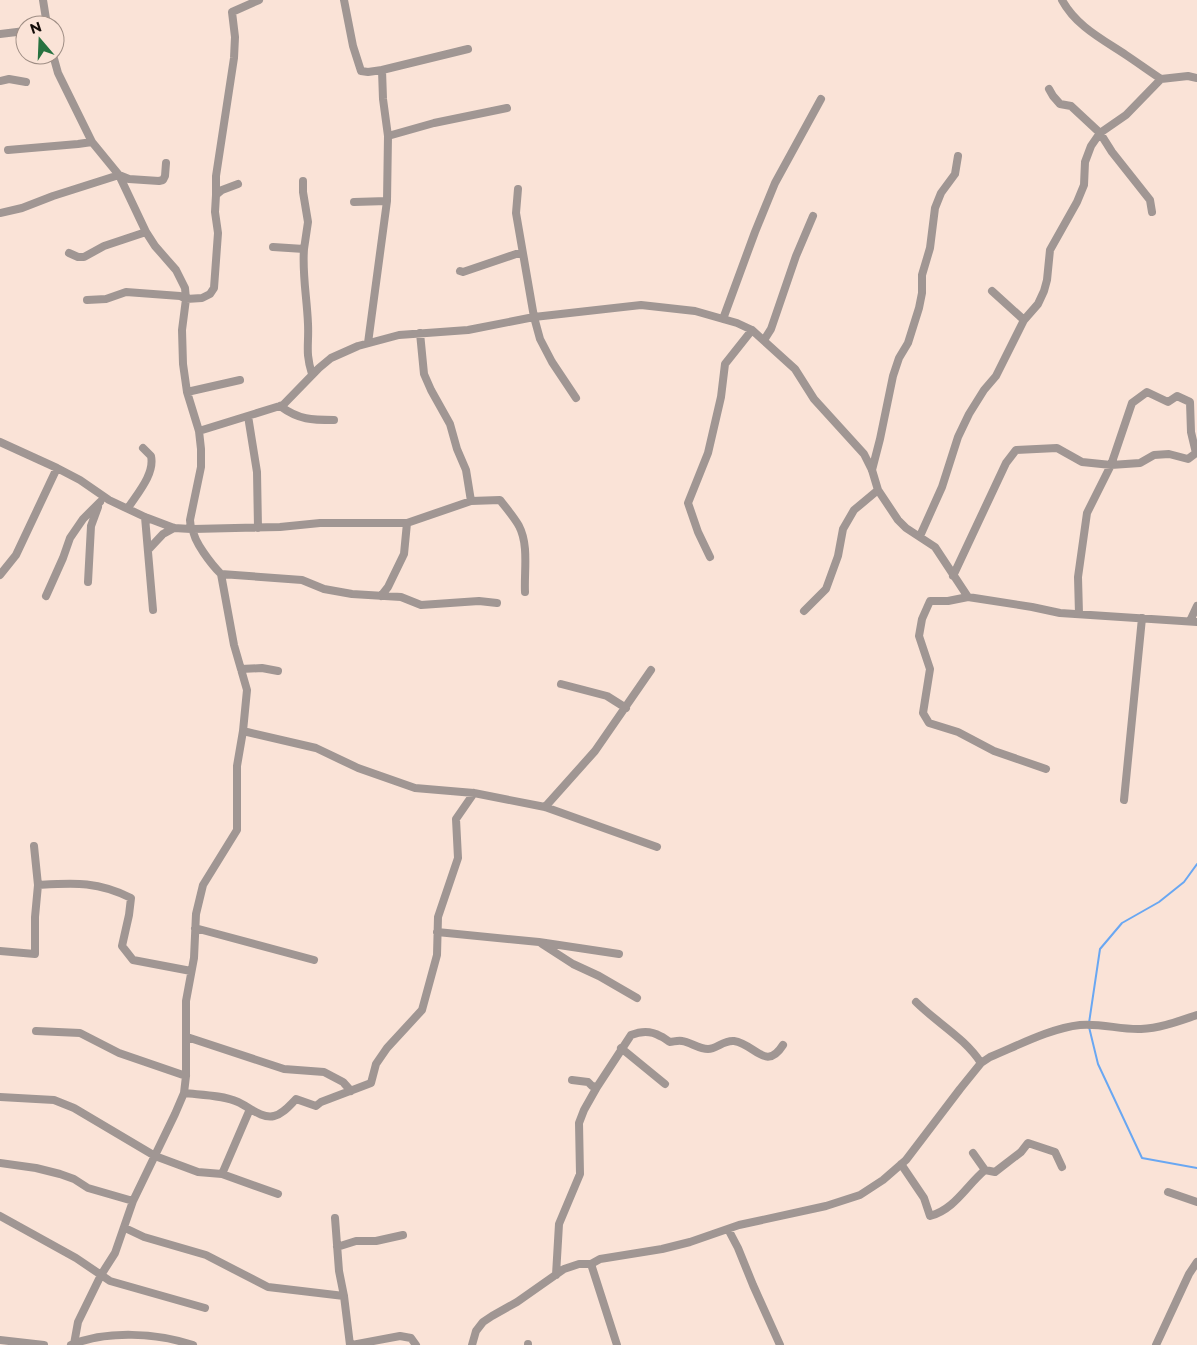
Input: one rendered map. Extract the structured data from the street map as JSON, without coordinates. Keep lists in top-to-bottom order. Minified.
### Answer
{"north":"top"}
